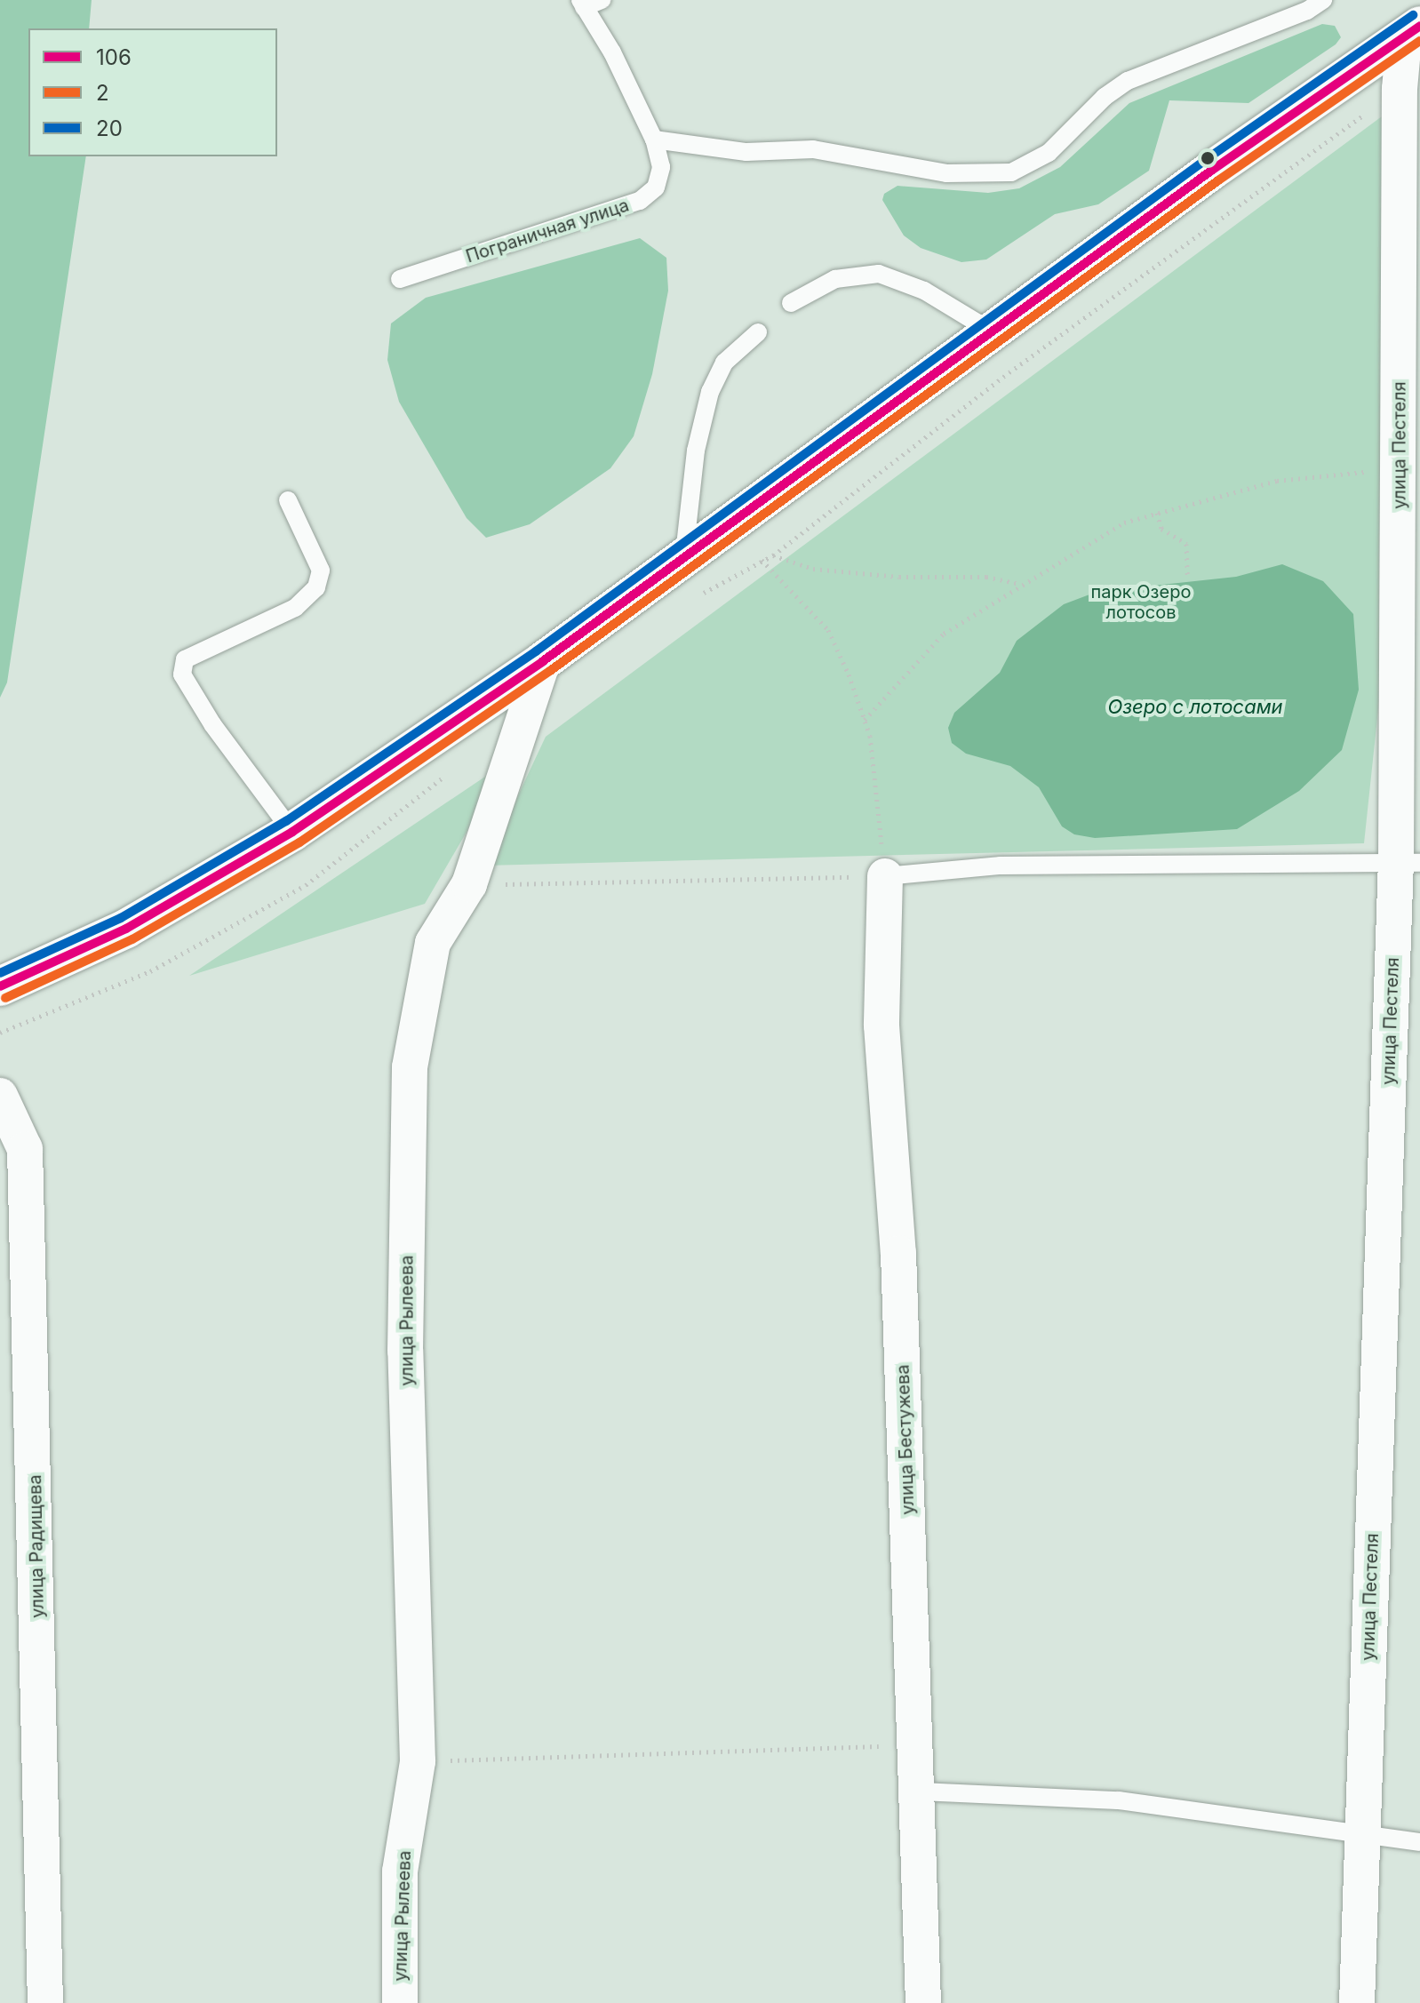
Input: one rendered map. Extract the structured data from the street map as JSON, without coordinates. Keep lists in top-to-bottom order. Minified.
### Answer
{"streets":{"street":["улица Пестеля","улица Рылеева","улица Бестужева","улица Радищева"],"lane":["Пограничная улица"]},"water":["Озеро с лотосами"],"parks":["парк Озеро лотосов"],"lines":["transit line 20","transit line 106","transit line 2"],"legend":["106","2","20"]}
